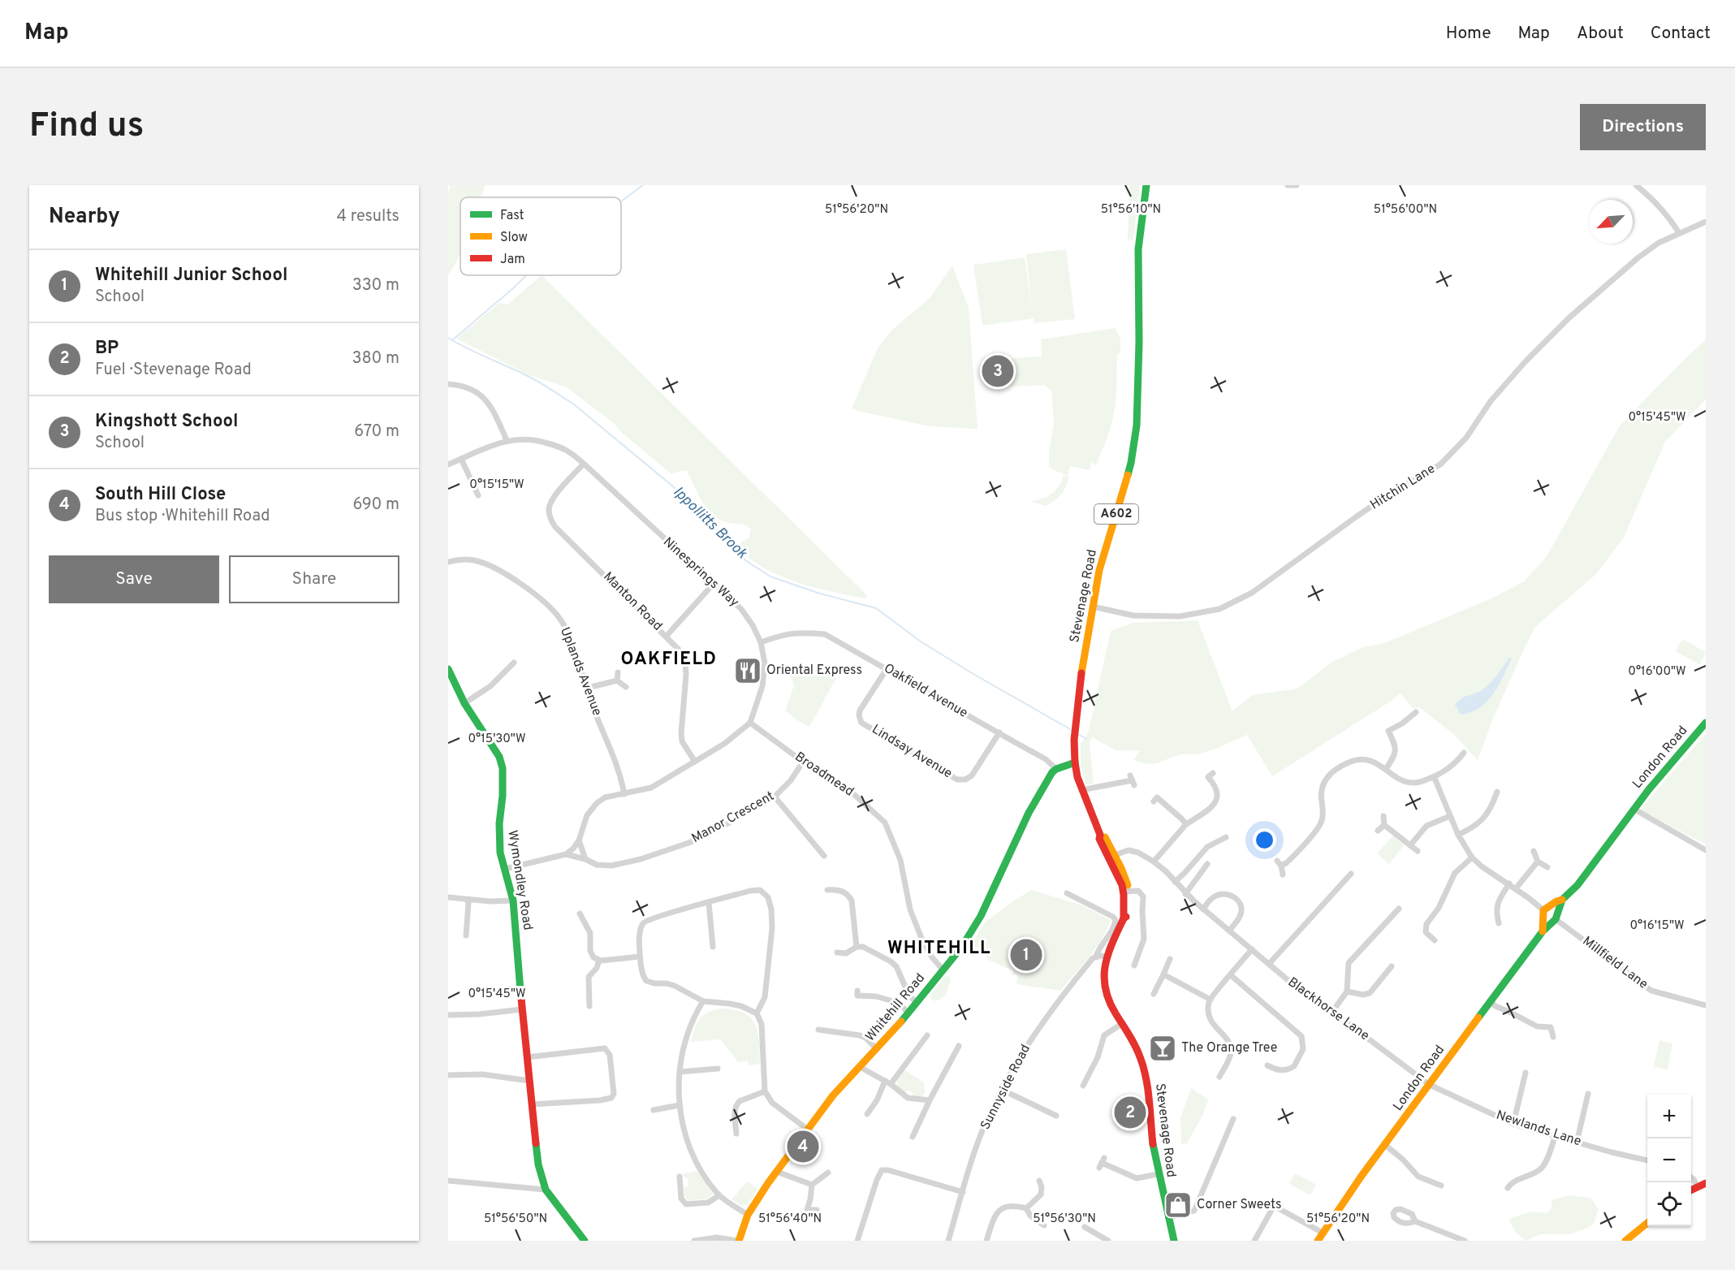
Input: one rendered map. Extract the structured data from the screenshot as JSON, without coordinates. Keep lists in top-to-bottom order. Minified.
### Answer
{"streets":{"main road":["A602","Stevenage Road","London Road","Wymondley Road","Whitehill Road"],"street":["Hitchin Lane","Ninesprings Way","Manton Road","Uplands Avenue","Oakfield Avenue","Lindsay Avenue","Broadmead","Manor Crescent","Millfield Lane","Blackhorse Lane","Sunnyside Road","Newlands Lane"]},"crossings":[["Hitchin Lane","Stevenage Road"],["Ninesprings Way","Manton Road"],["Ninesprings Way","Oakfield Avenue"],["Ninesprings Way","Broadmead"],["Stevenage Road","Blackhorse Lane"],["Oakfield Avenue","Lindsay Avenue"],["Oakfield Avenue","Whitehill Road"],["London Road","Millfield Lane"],["London Road","Blackhorse Lane"],["London Road","Newlands Lane"],["Broadmead","Manor Crescent"],["Broadmead","Whitehill Road"],["Blackhorse Lane","Newlands Lane"]],"districts":["OAKFIELD","WHITEHILL"],"water":["Ippollitts Brook"],"places":{"restaurant":["Oriental Express"],"bar":["The Orange Tree"],"shop":["Corner Sweets"]},"legend":["Fast","Slow","Jam"],"north":"bottom left","page":{"header":"Map","nav":["Home","Map","About","Contact"],"buttons":["Directions",["Save","Share"]],"title":"Find us","heading":["Nearby","4 results"],"list":[{"mark":"1","name":"Whitehill Junior School","note":"School","value":"330 m"},{"mark":"2","name":"BP","note":"Fuel · Stevenage Road","value":"380 m"},{"mark":"3","name":"Kingshott School","note":"School","value":"670 m"},{"mark":"4","name":"South Hill Close","note":"Bus stop · Whitehill Road","value":"690 m"}],"pins":["3","1","2","4"],"map_buttons":["+","−"]},"coordinates":["51°56'20\"N","51°56'10\"N","51°56'00\"N","0°15'45\"W","0°15'15\"W","0°16'00\"W","0°15'30\"W","0°16'15\"W","51°56'40\"N","51°56'30\"N","51°56'50\"N"]}
